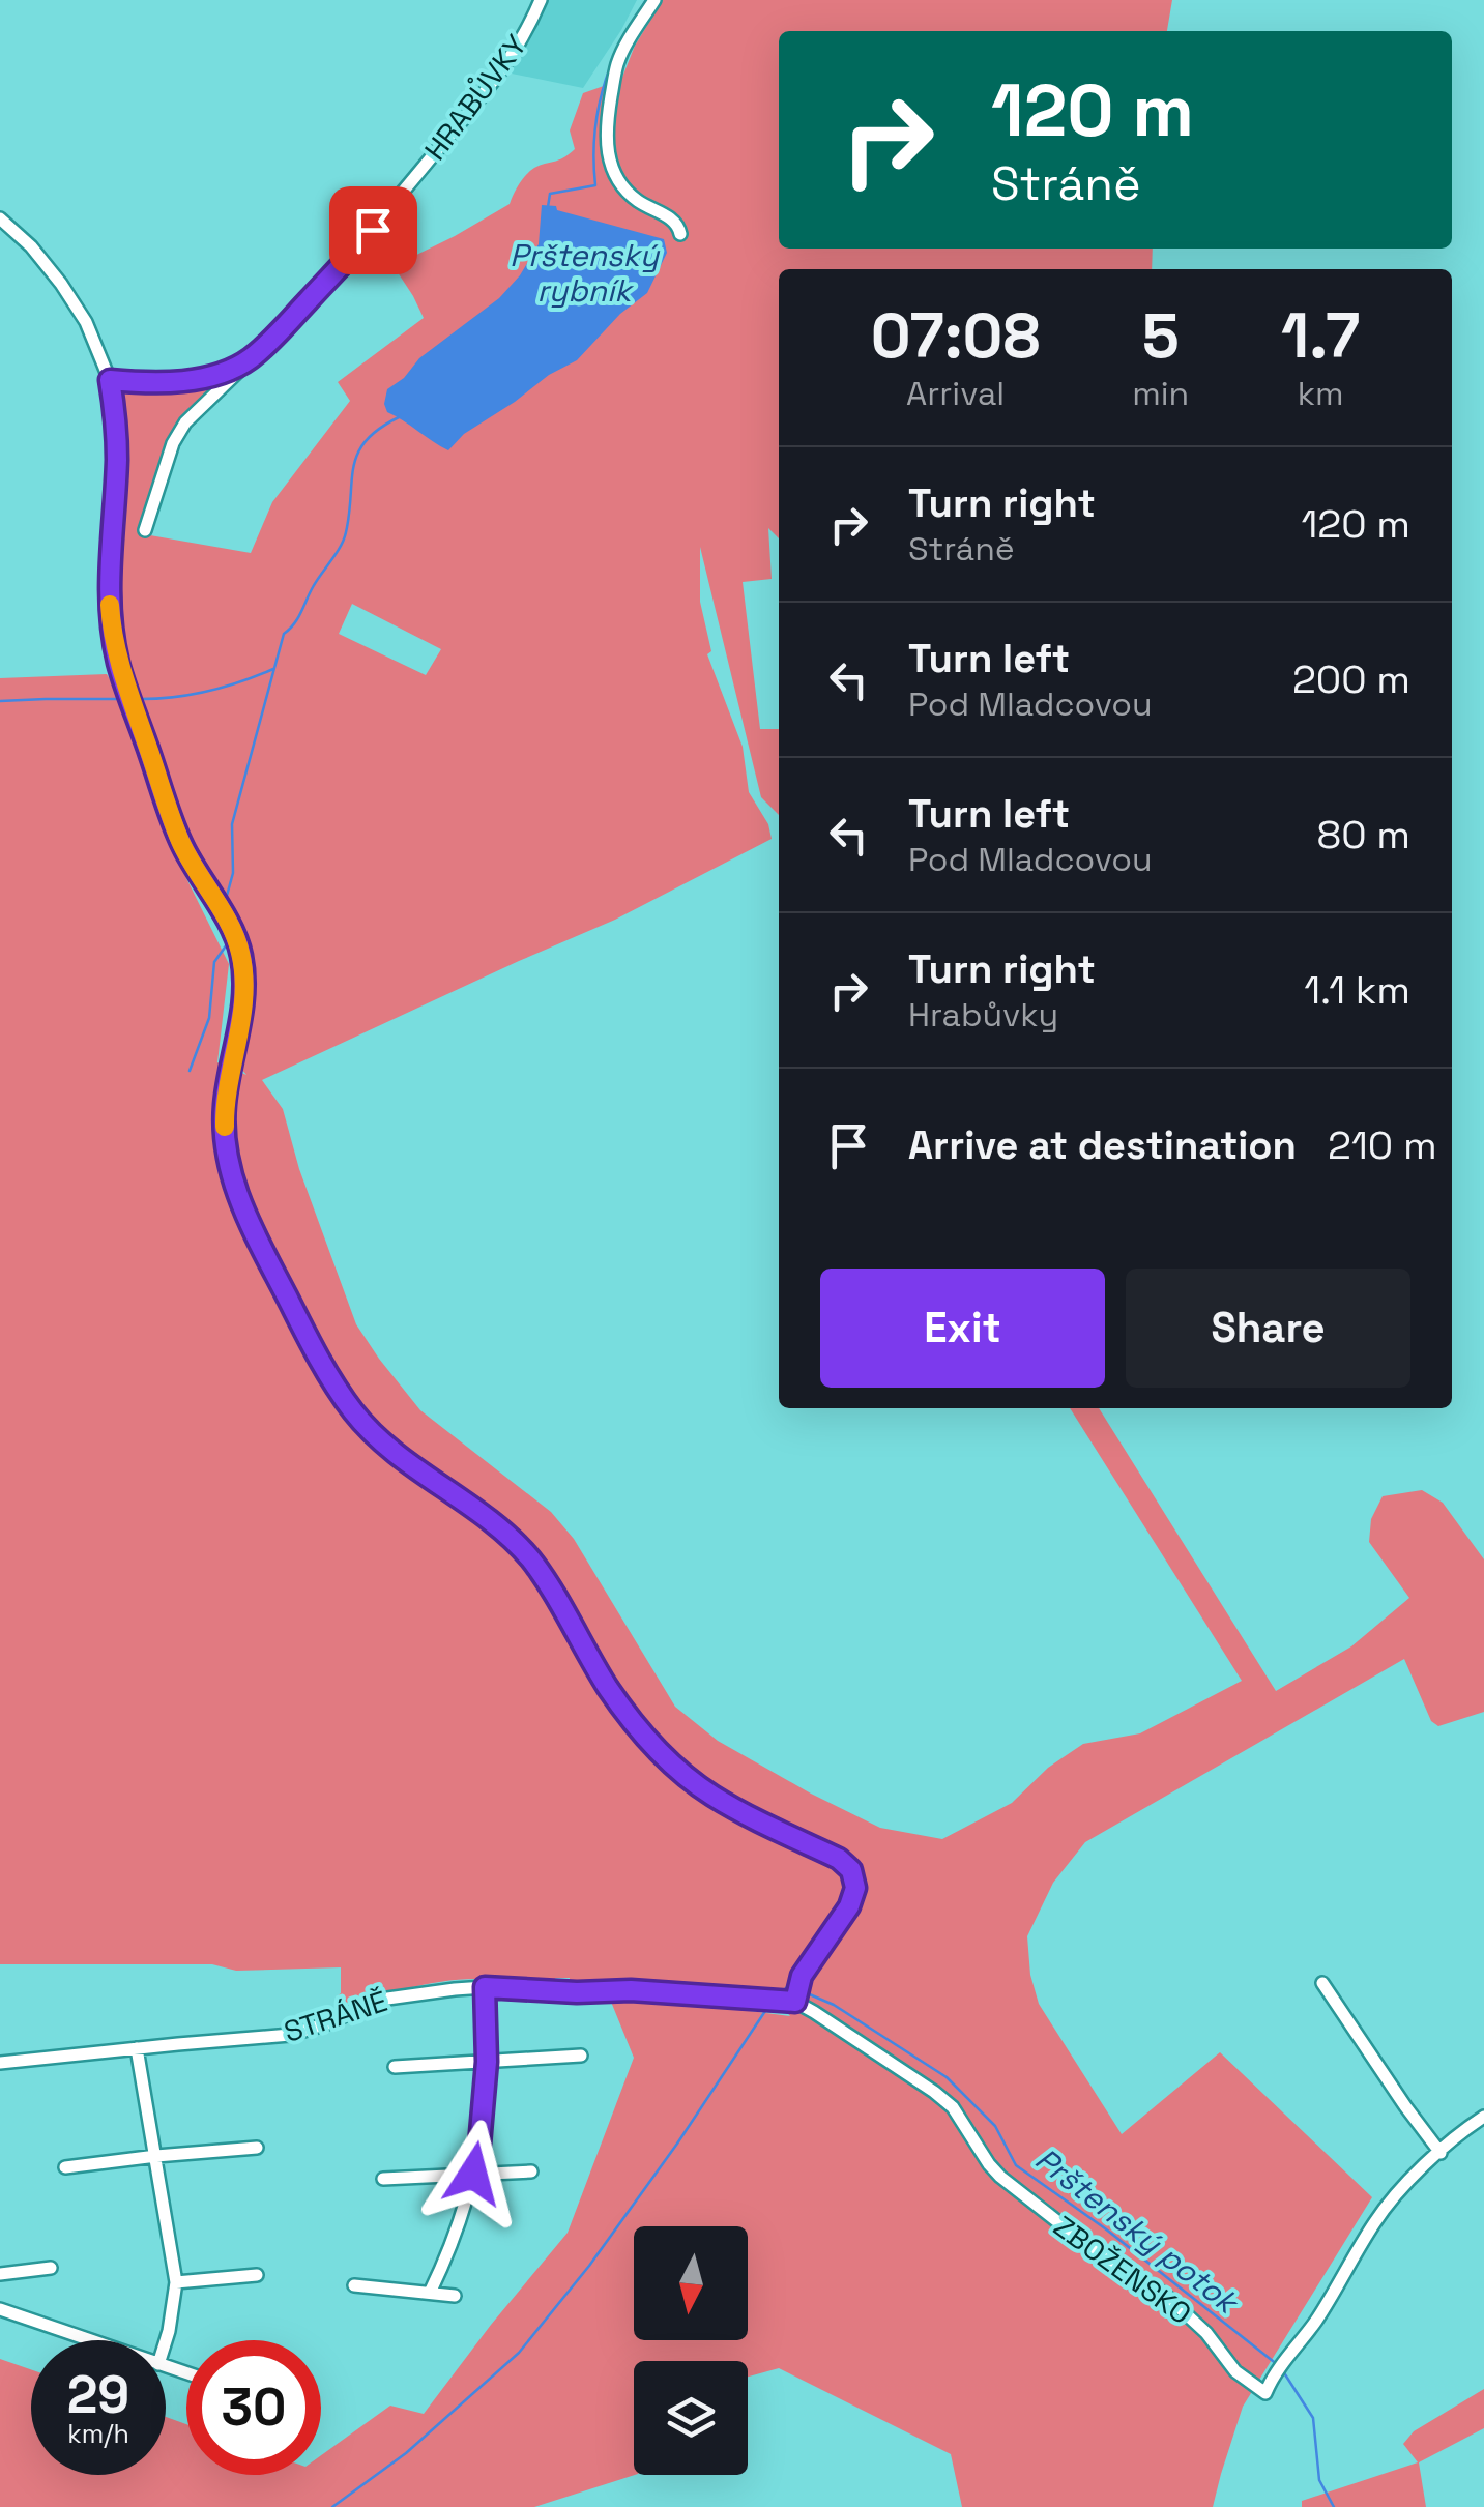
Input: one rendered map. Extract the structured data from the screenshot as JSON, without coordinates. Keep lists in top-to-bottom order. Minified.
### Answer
{"streets":{"street":["HRABŮVKY","STRÁNĚ","ZBOŽENSKO"]},"crossings":[["STRÁNĚ","ZBOŽENSKO"]],"water":["Prštenský rybník","Prštenský potok"],"north":"bottom","page":{"turn":["120 m","Stráně"],"eta":["07:08","Arrival","5","min","1.7","km"],"list":[{"name":"Turn right","note":"Stráně","value":"120 m"},{"name":"Turn left","note":"Pod Mladcovou","value":"200 m"},{"name":"Turn left","note":"Pod Mladcovou","value":"80 m"},{"name":"Turn right","note":"Hrabůvky","value":"1.1 km"},{"name":"Arrive at destination","value":"210 m"}],"buttons":["Exit","Share"],"speed":"29 km/h","limit":"30"}}
